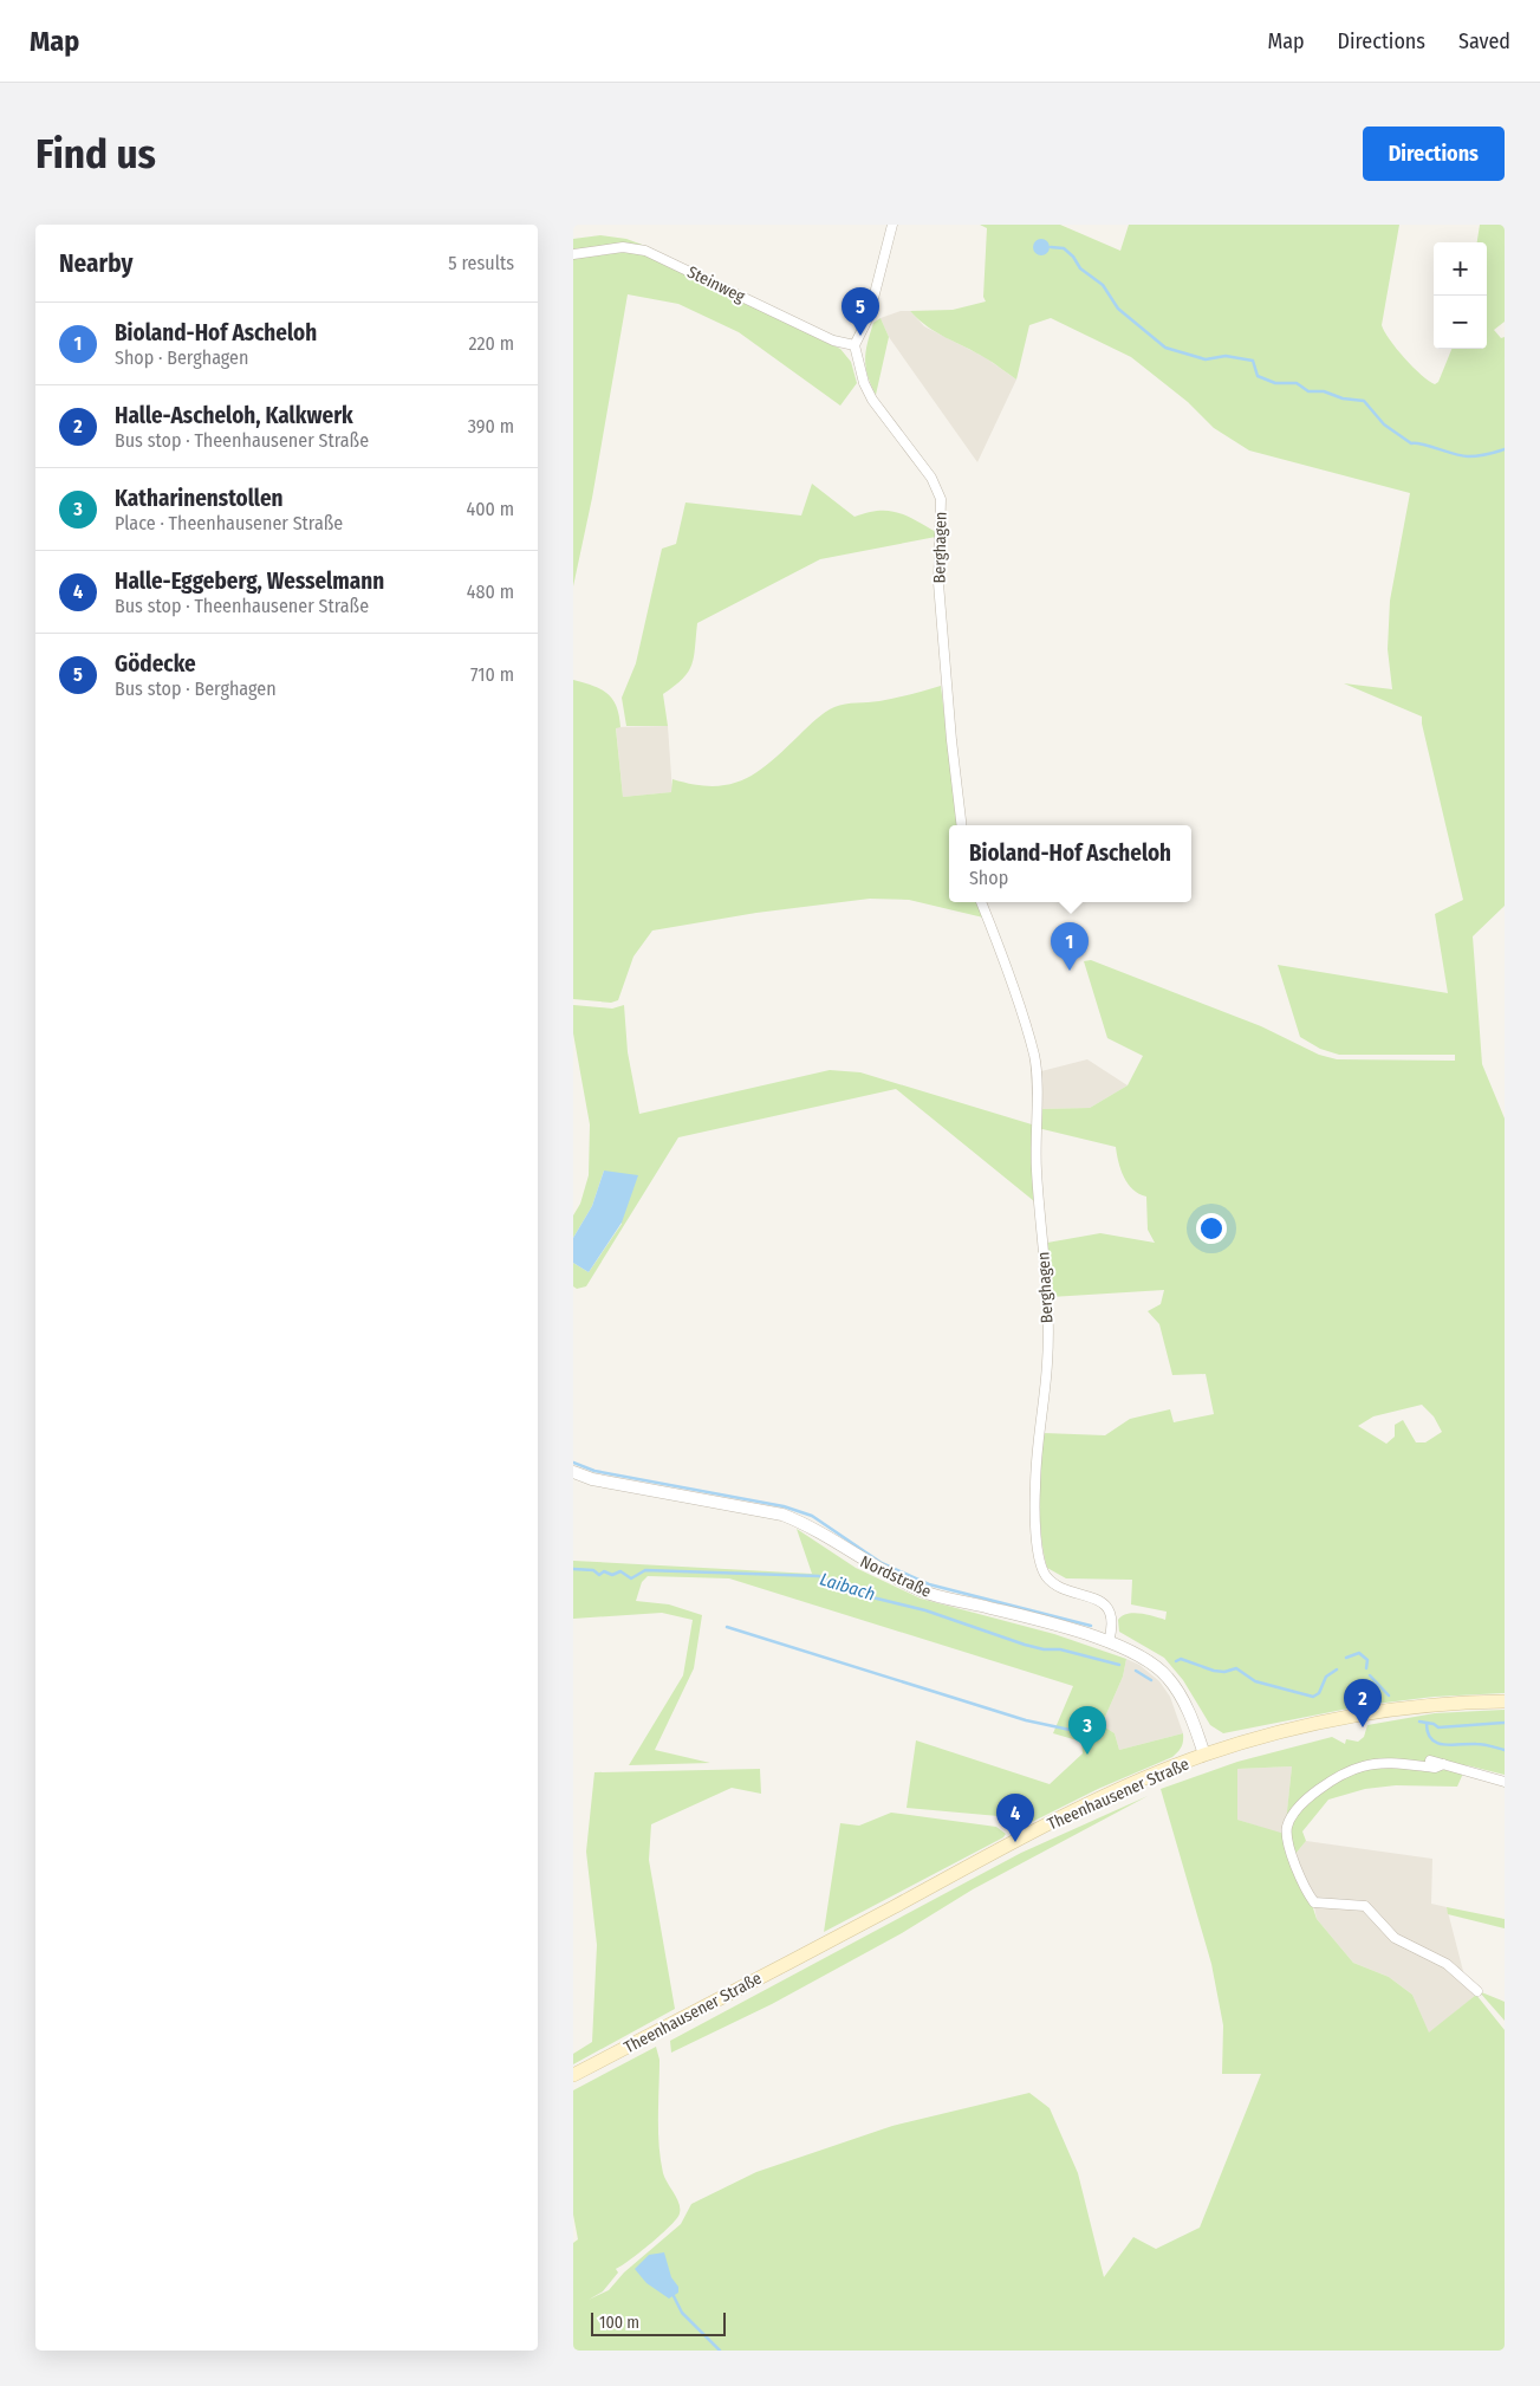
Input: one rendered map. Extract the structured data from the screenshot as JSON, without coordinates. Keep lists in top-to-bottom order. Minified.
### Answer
{"streets":{"main road":["Theenhausener Straße"],"street":["Steinweg","Berghagen","Nordstraße"]},"crossings":[["Steinweg","Berghagen"],["Berghagen","Nordstraße"],["Nordstraße","Theenhausener Straße"]],"water":["Laibach"],"scale_bar":"100 m","page":{"header":"Map","nav":["Map","Directions","Saved"],"buttons":"Directions","title":"Find us","heading":["Nearby","5 results"],"map_buttons":["+","−"],"pins":["5","1","2","3","4"],"list":[{"mark":"1","name":"Bioland-Hof Ascheloh","note":"Shop · Berghagen","value":"220 m"},{"mark":"2","name":"Halle-Ascheloh, Kalkwerk","note":"Bus stop · Theenhausener Straße","value":"390 m"},{"mark":"3","name":"Katharinenstollen","note":"Place · Theenhausener Straße","value":"400 m"},{"mark":"4","name":"Halle-Eggeberg, Wesselmann","note":"Bus stop · Theenhausener Straße","value":"480 m"},{"mark":"5","name":"Gödecke","note":"Bus stop · Berghagen","value":"710 m"}],"popup":["Bioland-Hof Ascheloh","Shop"],"scale":"100 m"}}
